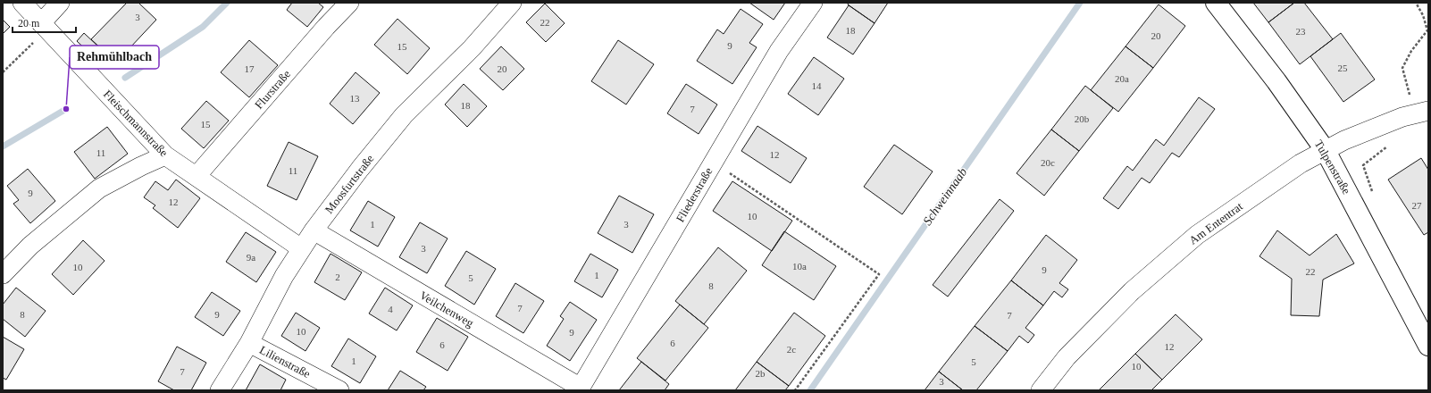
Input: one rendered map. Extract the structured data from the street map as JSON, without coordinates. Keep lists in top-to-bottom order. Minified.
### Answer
{"streets":{"street":["Flurstraße","Fleischmannstraße","Tulpenstraße","Moosfurtstraße","Fliederstraße","Am Ententrat","Veilchenweg","Lilienstraße"]},"crossings":[["Flurstraße","Fleischmannstraße"],["Fleischmannstraße","Moosfurtstraße"],["Tulpenstraße","Am Ententrat"],["Moosfurtstraße","Veilchenweg"],["Moosfurtstraße","Lilienstraße"],["Fliederstraße","Veilchenweg"]],"water":["Schweinnaab"],"places":["Rehmühlbach"],"house_numbers":["3","22","18","23","20","9","15","25","17","20","20a","14","13","18","7","20b","15","11","12","20c","11","9","12","27","10","1","3","3","9a","10a","10","9","22","1","2","5","8","7","4","8","9","7","10","9","6","6","12","2c","1","5","10","7","2b","3"],"scale_bar":"20 m"}
